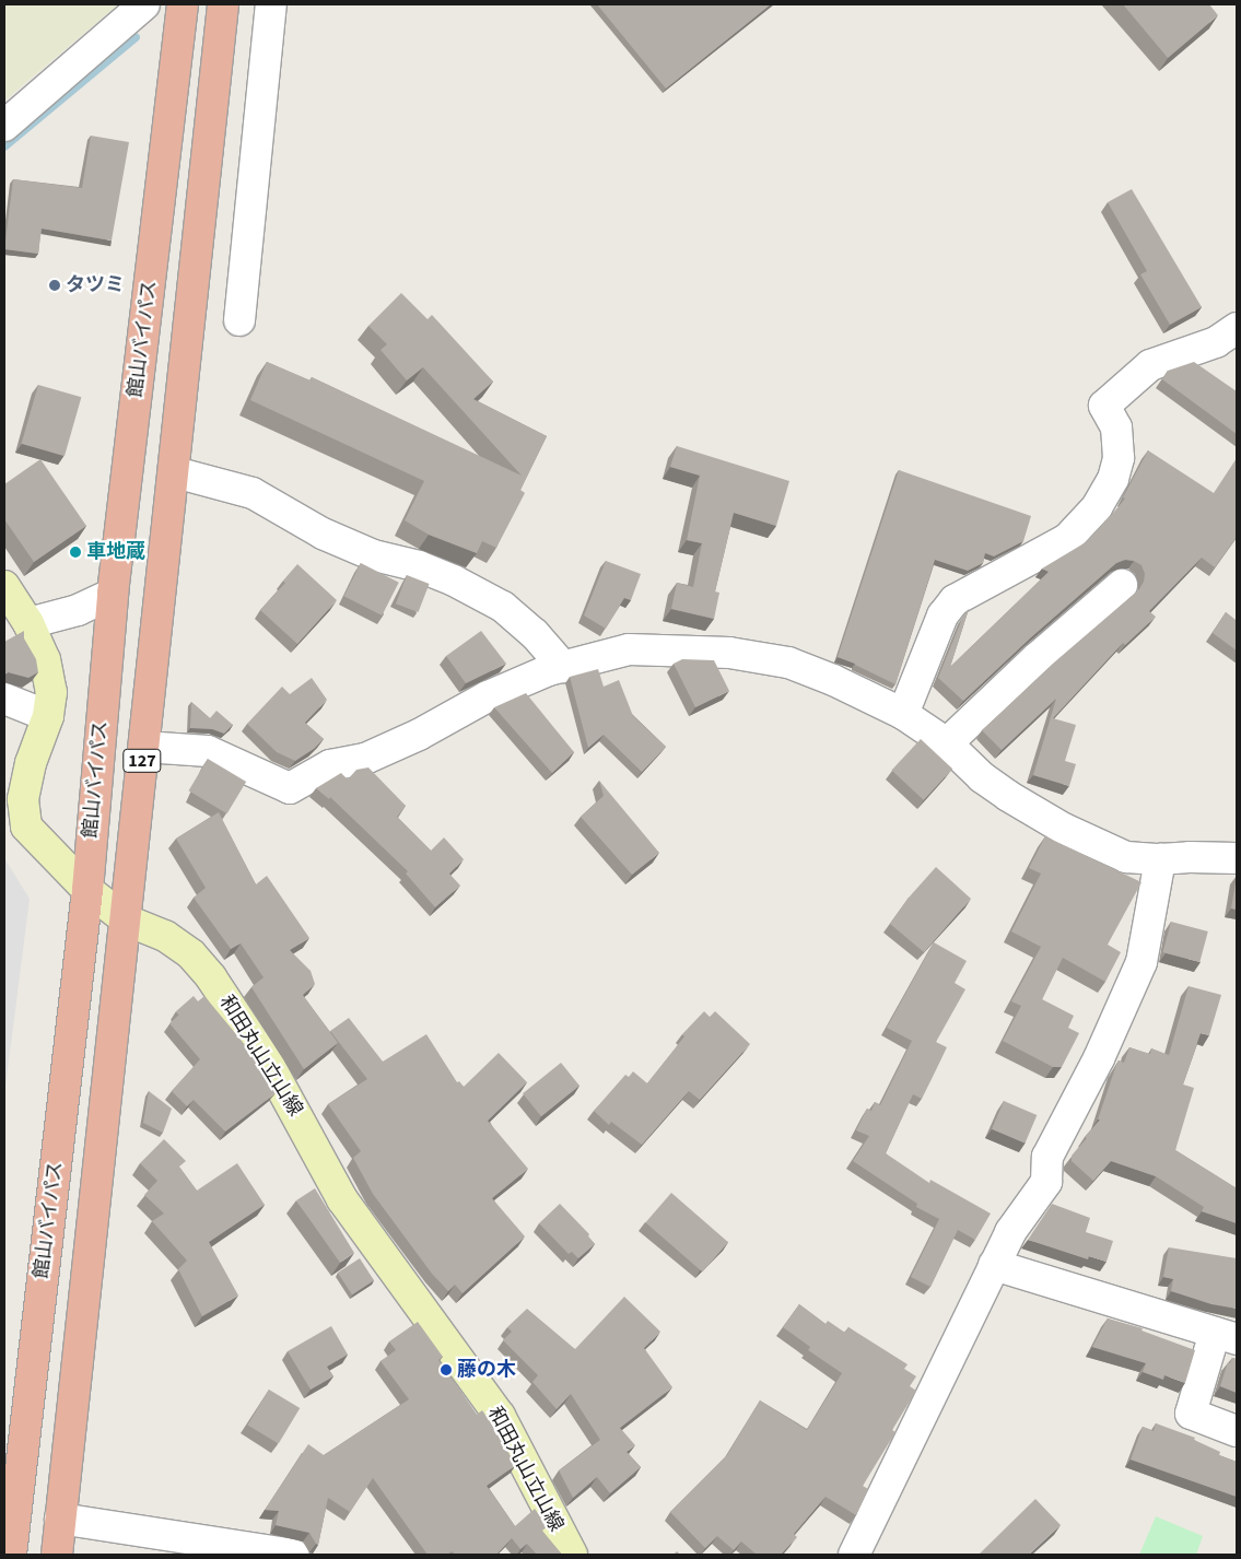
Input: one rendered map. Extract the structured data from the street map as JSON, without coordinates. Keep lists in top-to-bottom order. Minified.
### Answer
{"streets":{"highway":["館山バイパス","127"],"main road":["和田丸山立山線"]},"crossings":[["館山バイパス","和田丸山立山線"],["127","和田丸山立山線"]],"places":["タツミ","車地蔵","藤の木"]}
